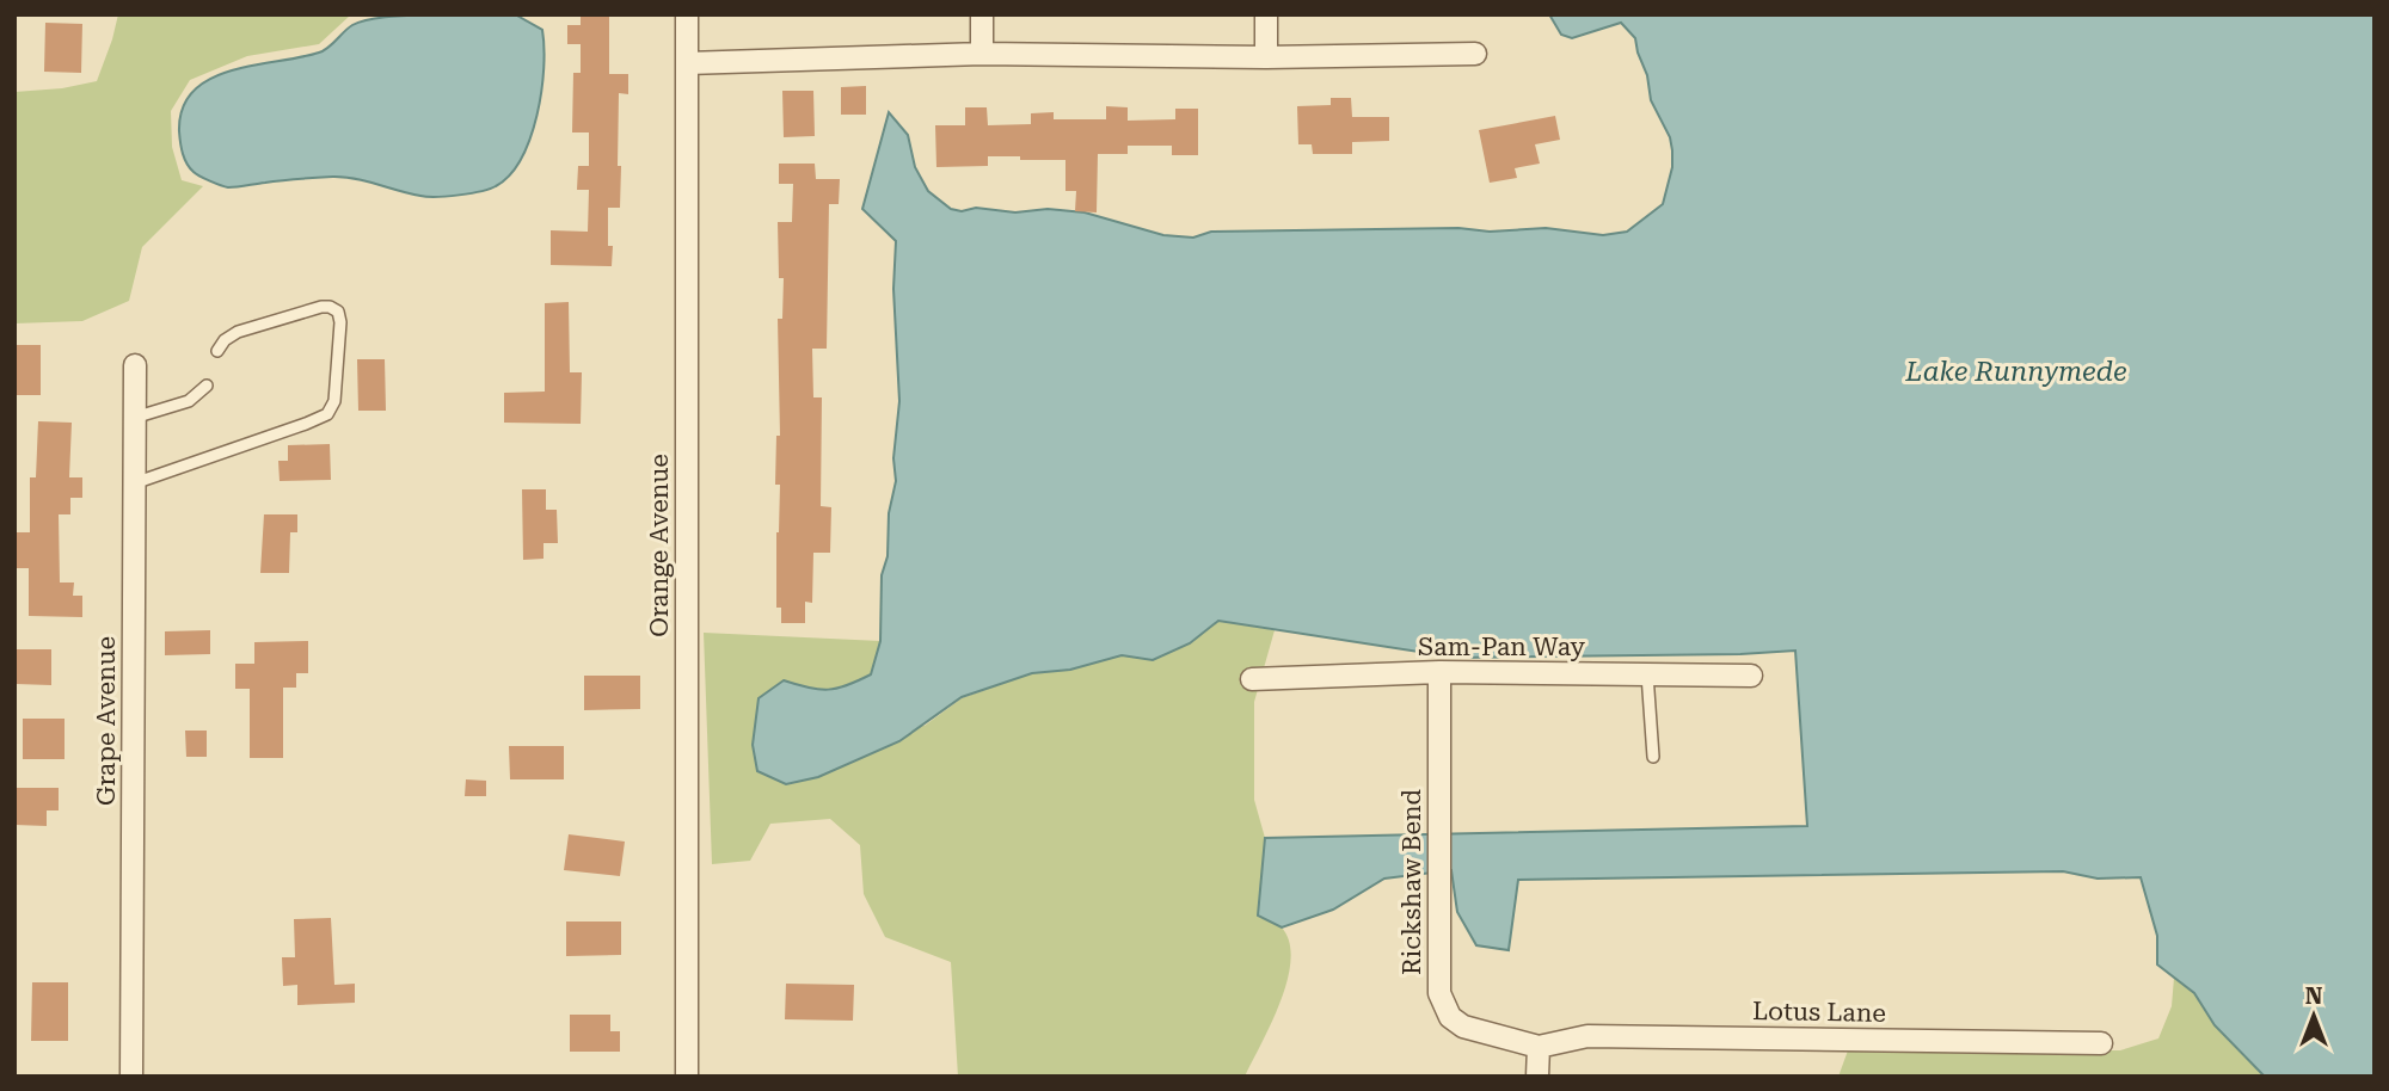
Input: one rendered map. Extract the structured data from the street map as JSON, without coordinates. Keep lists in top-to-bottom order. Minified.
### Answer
{"streets":{"street":["Orange Avenue","Sam-Pan Way","Grape Avenue","Rickshaw Bend","Lotus Lane"]},"crossings":[["Sam-Pan Way","Rickshaw Bend"],["Rickshaw Bend","Lotus Lane"]],"water":["Lake Runnymede"],"north":"top"}
